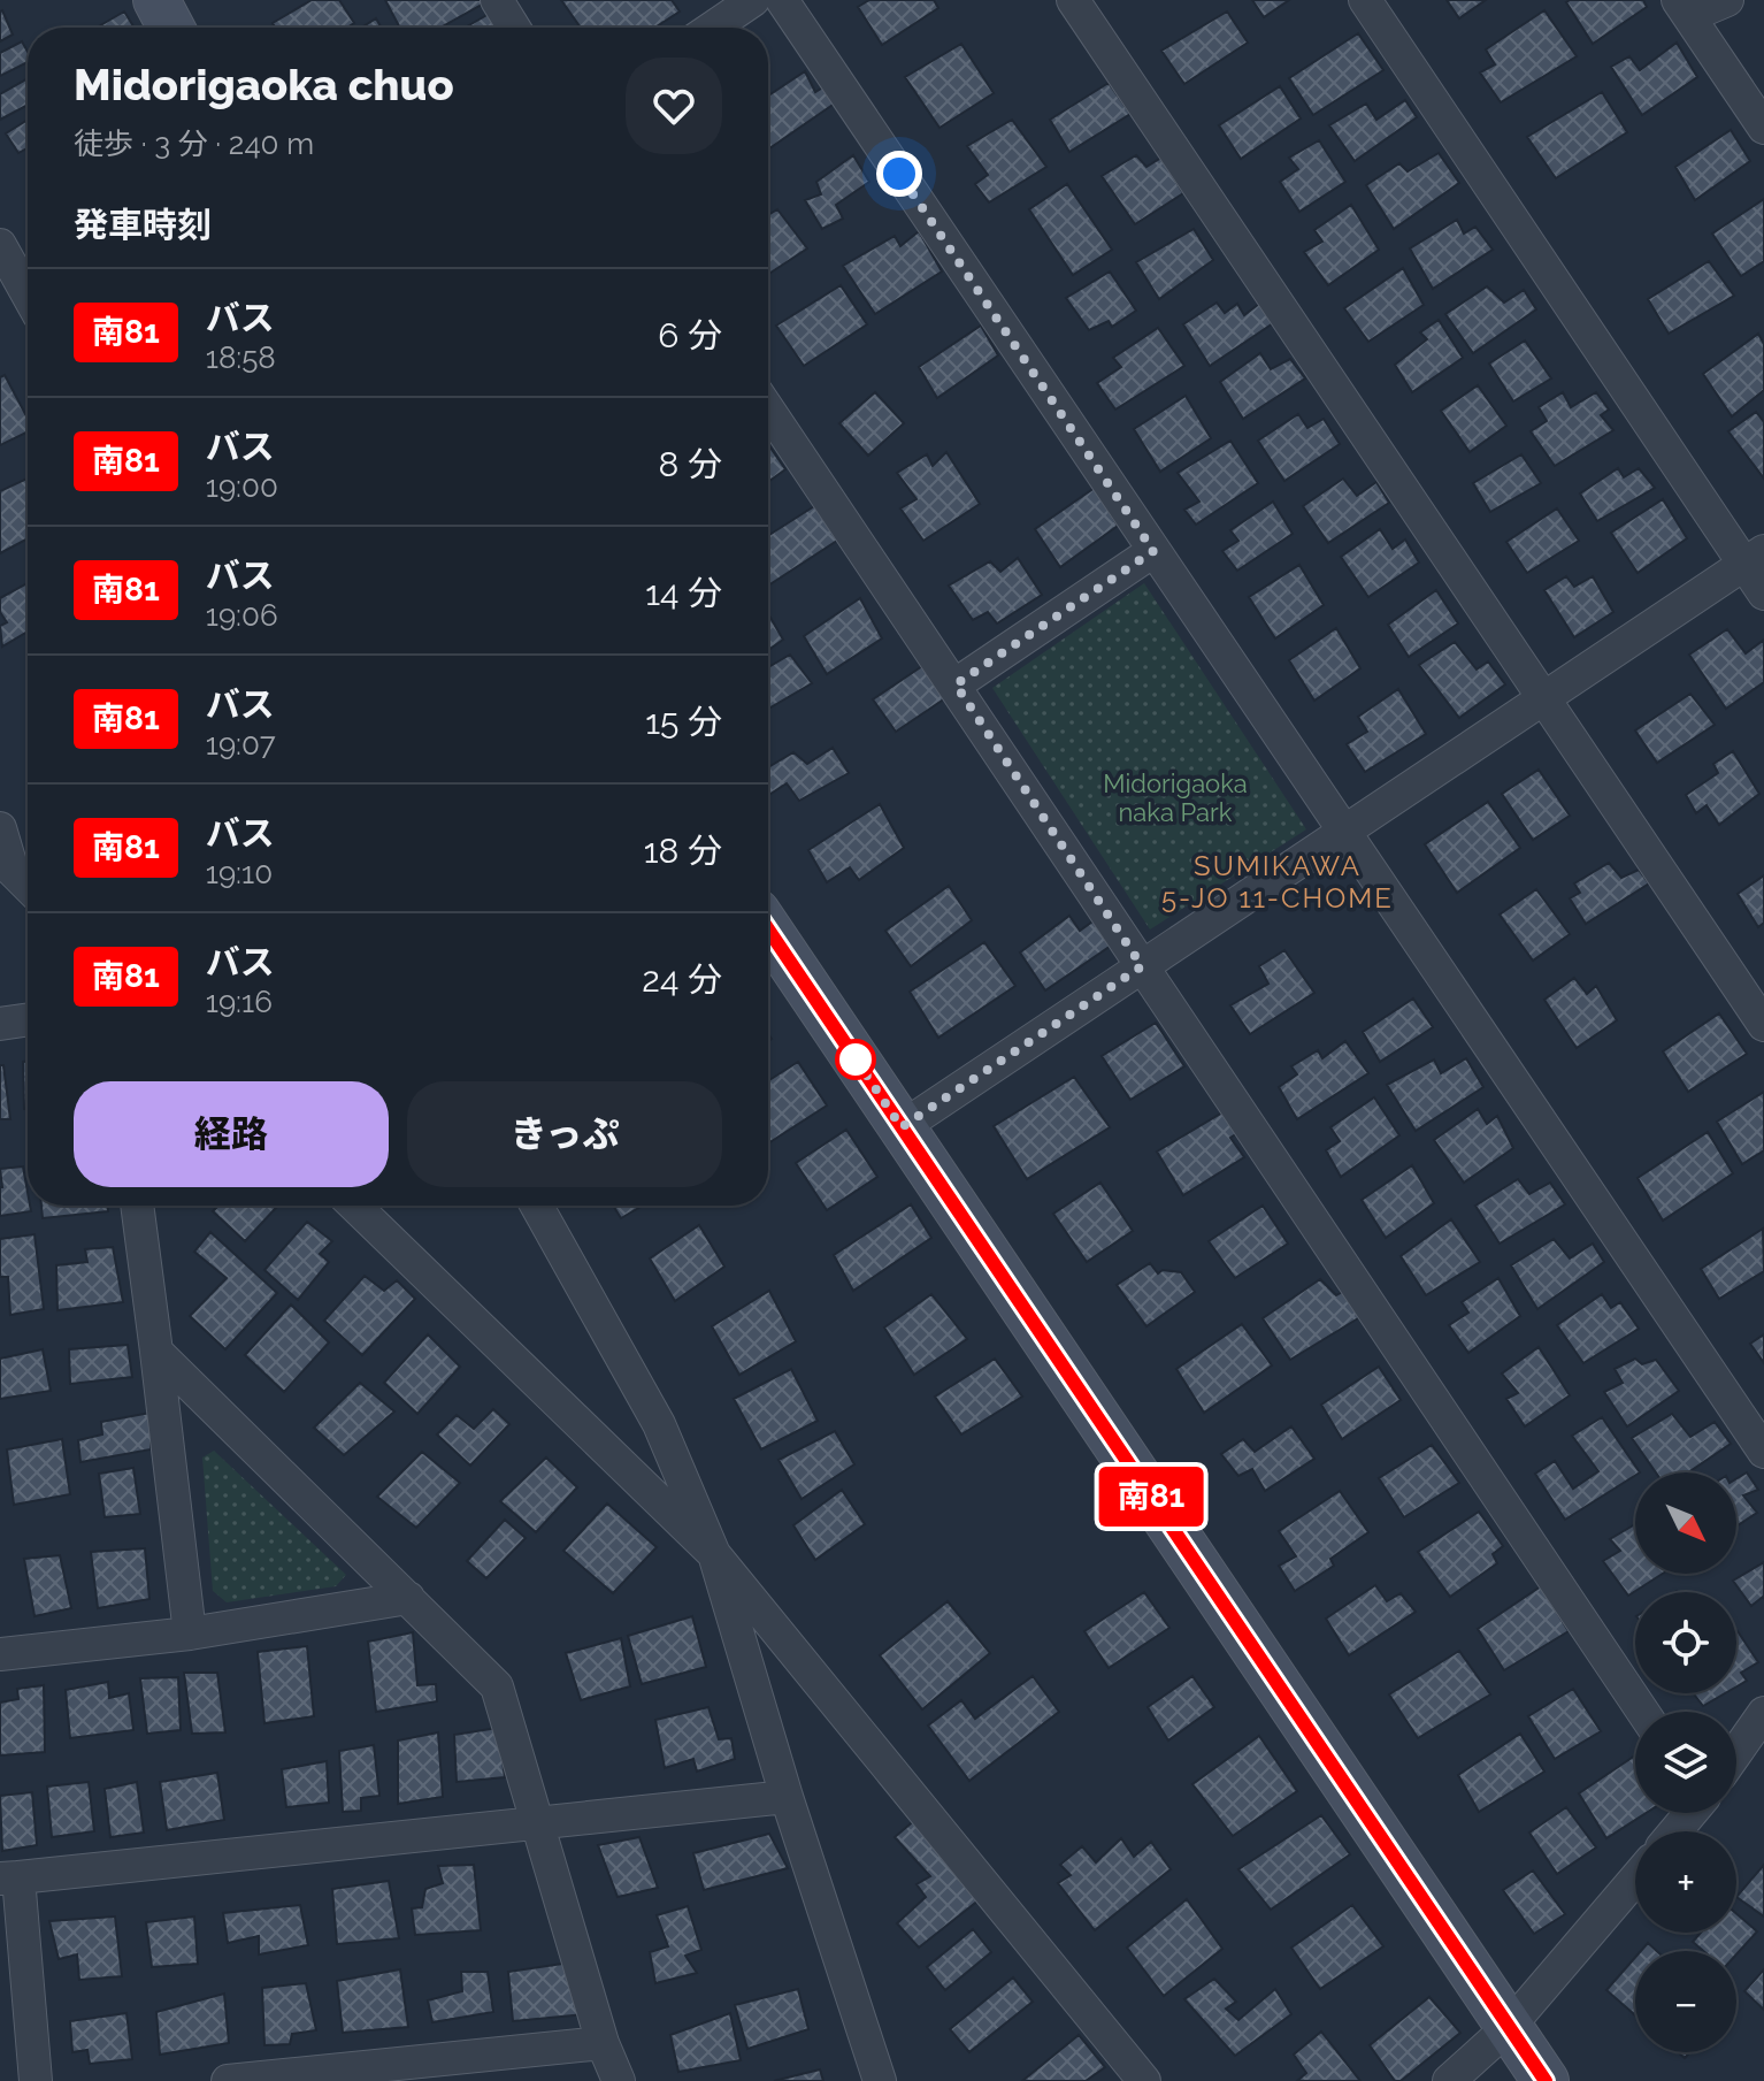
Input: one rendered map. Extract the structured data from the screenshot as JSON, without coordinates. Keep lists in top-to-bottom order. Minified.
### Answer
{"districts":["SUMIKAWA 5-JO 11-CHOME"],"parks":["Midorigaoka naka Park"],"lines":["bus line 南81"],"north":"bottom right","page":{"on_map":"南81","heading":[["Midorigaoka chuo","徒歩 · 3 分 · 240 m"],"発車時刻"],"list":[{"mark":"南81","name":"バス","note":"18:58","value":"6 分"},{"mark":"南81","name":"バス","note":"19:00","value":"8 分"},{"mark":"南81","name":"バス","note":"19:06","value":"14 分"},{"mark":"南81","name":"バス","note":"19:07","value":"15 分"},{"mark":"南81","name":"バス","note":"19:10","value":"18 分"},{"mark":"南81","name":"バス","note":"19:16","value":"24 分"}],"buttons":["経路","きっぷ"],"map_buttons":["+","−"]}}
